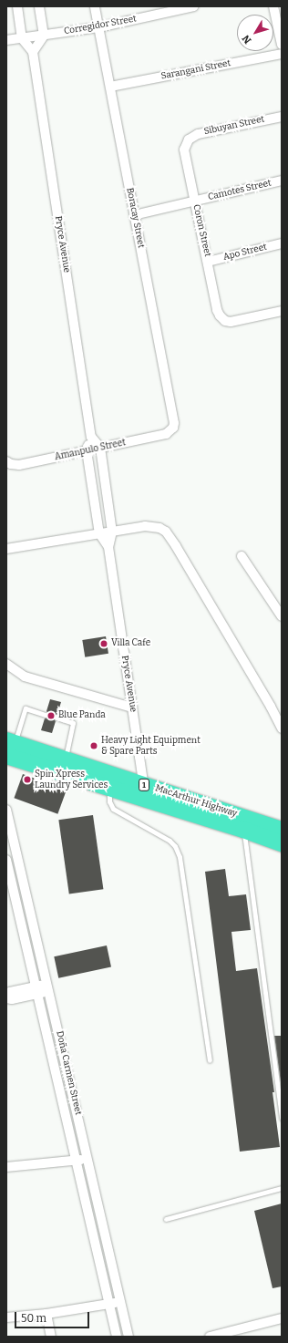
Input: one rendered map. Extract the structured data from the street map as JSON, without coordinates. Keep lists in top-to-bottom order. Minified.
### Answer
{"streets":{"highway":["1","MacArthur Highway"],"street":["Corregidor Street","Sarangani Street","Sibuyan Street","Camotes Street","Boracay Street","Coron Street","Pryce Avenue","Apo Street","Amanpulo Street","Doña Carmen Street"]},"crossings":[["Corregidor Street","Boracay Street"],["Sarangani Street","Boracay Street"],["Sibuyan Street","Coron Street"],["Camotes Street","Boracay Street"],["Camotes Street","Coron Street"],["Boracay Street","Amanpulo Street"],["Coron Street","Apo Street"],["Pryce Avenue","Amanpulo Street"],["Pryce Avenue","MacArthur Highway"]],"places":["Villa Cafe","Blue Panda","Heavy Light Equipment & Spare Parts","Spin Xpress Laundry Services"],"scale_bar":"50 m","north":"bottom left"}
